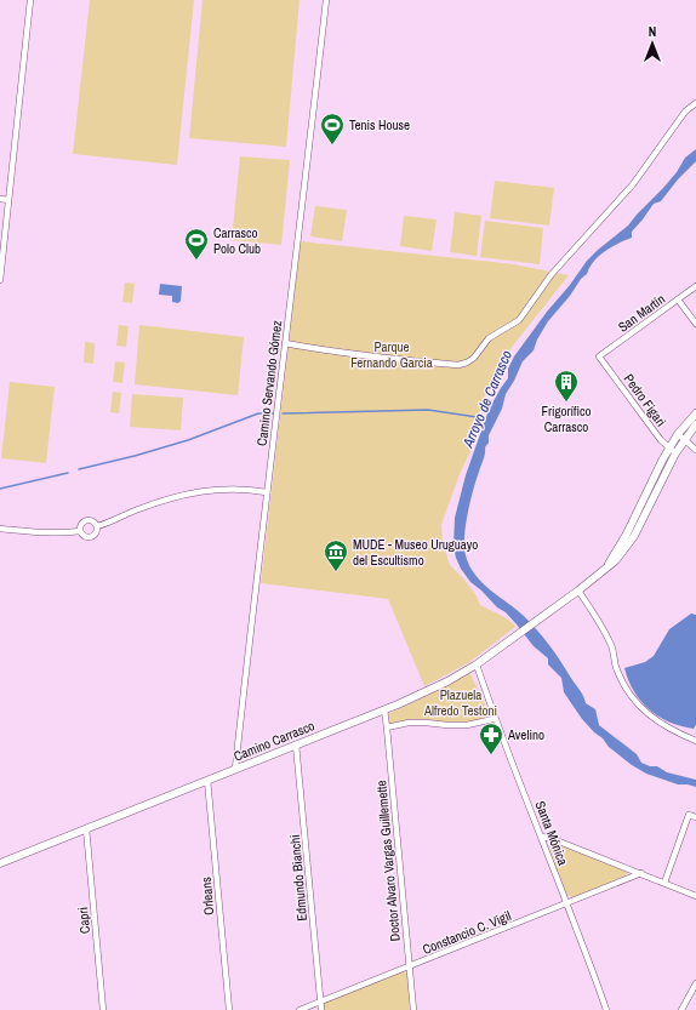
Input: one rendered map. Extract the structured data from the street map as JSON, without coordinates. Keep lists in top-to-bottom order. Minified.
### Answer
{"streets":{"main road":["Camino Carrasco"],"street":["San Martín","Camino Servando Gómez","Pedro Figari","Santa Mónica","Doctor Alvaro Vargas Guillemette","Edmundo Bianchi","Orleans","Capri","Constancio C. Vigil"]},"crossings":[["San Martín","Pedro Figari"],["Camino Servando Gómez","Camino Carrasco"],["Pedro Figari","Camino Carrasco"],["Camino Carrasco","Santa Mónica"],["Camino Carrasco","Doctor Alvaro Vargas Guillemette"],["Camino Carrasco","Edmundo Bianchi"],["Camino Carrasco","Orleans"],["Camino Carrasco","Capri"],["Santa Mónica","Constancio C. Vigil"],["Doctor Alvaro Vargas Guillemette","Constancio C. Vigil"],["Edmundo Bianchi","Constancio C. Vigil"]],"water":["Arroyo de Carrasco"],"parks":["Parque Fernando Garcia","Plazuela Alfredo Testoni"],"places":{"sports":["Tenis House","Carrasco Polo Club"],"building":["Frigorífico Carrasco"],"museum":["MUDE - Museo Uruguayo del Escultismo"],"pharmacy":["Avelino"]},"north":"top"}
